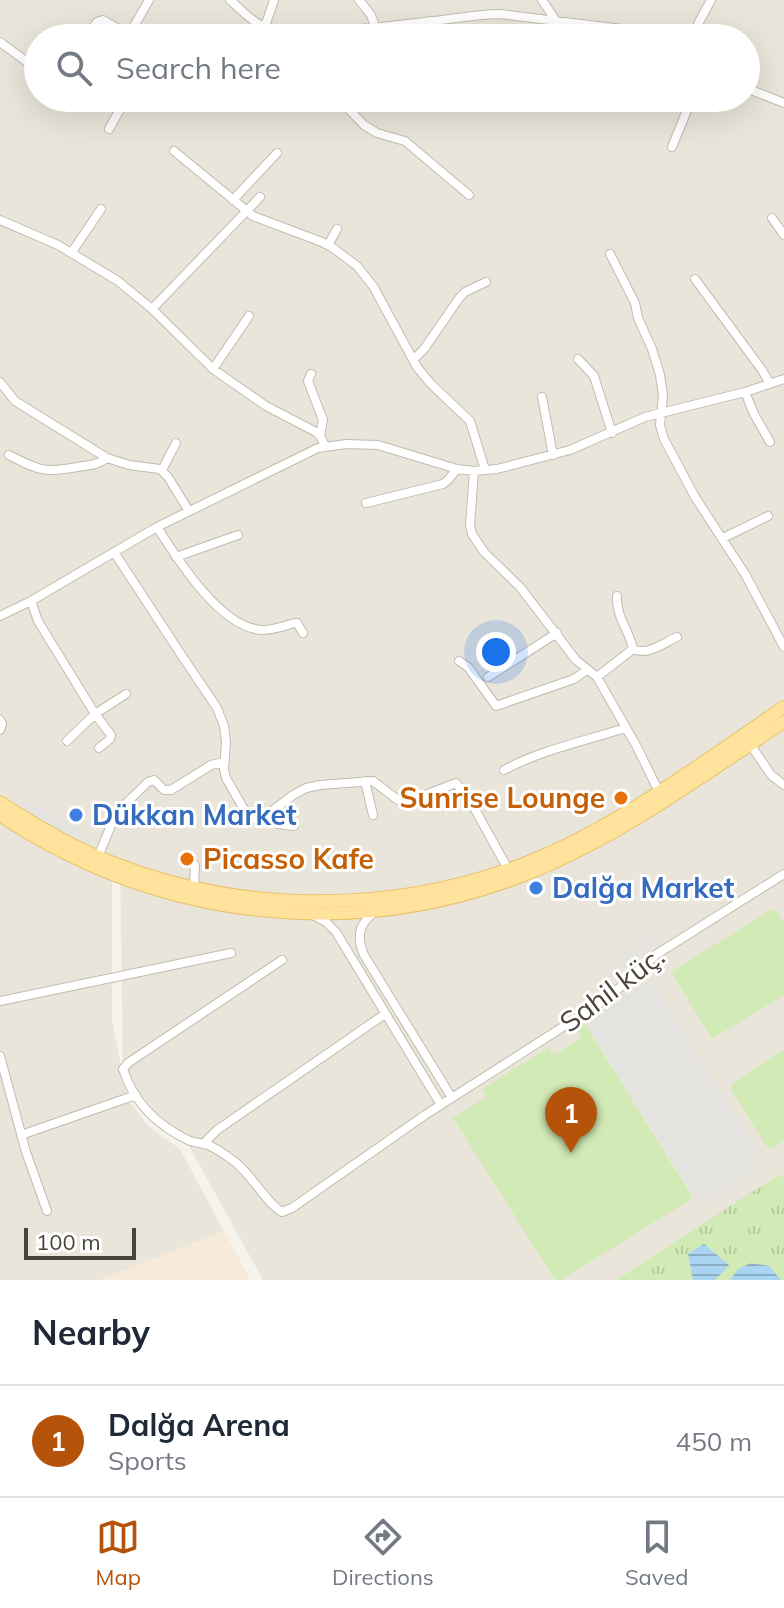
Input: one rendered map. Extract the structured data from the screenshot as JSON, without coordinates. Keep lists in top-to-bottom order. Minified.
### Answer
{"streets":{"street":["Sahil küç."]},"places":["Sunrise Lounge","Dükkan Market","Picasso Kafe","Dalğa Market"],"scale_bar":"100 m","page":{"search":"Search here","pins":"1","scale":"100 m","heading":"Nearby","list":[{"mark":"1","name":"Dalğa Arena","note":"Sports","value":"450 m"}],"nav":["Map","Directions","Saved"]}}
